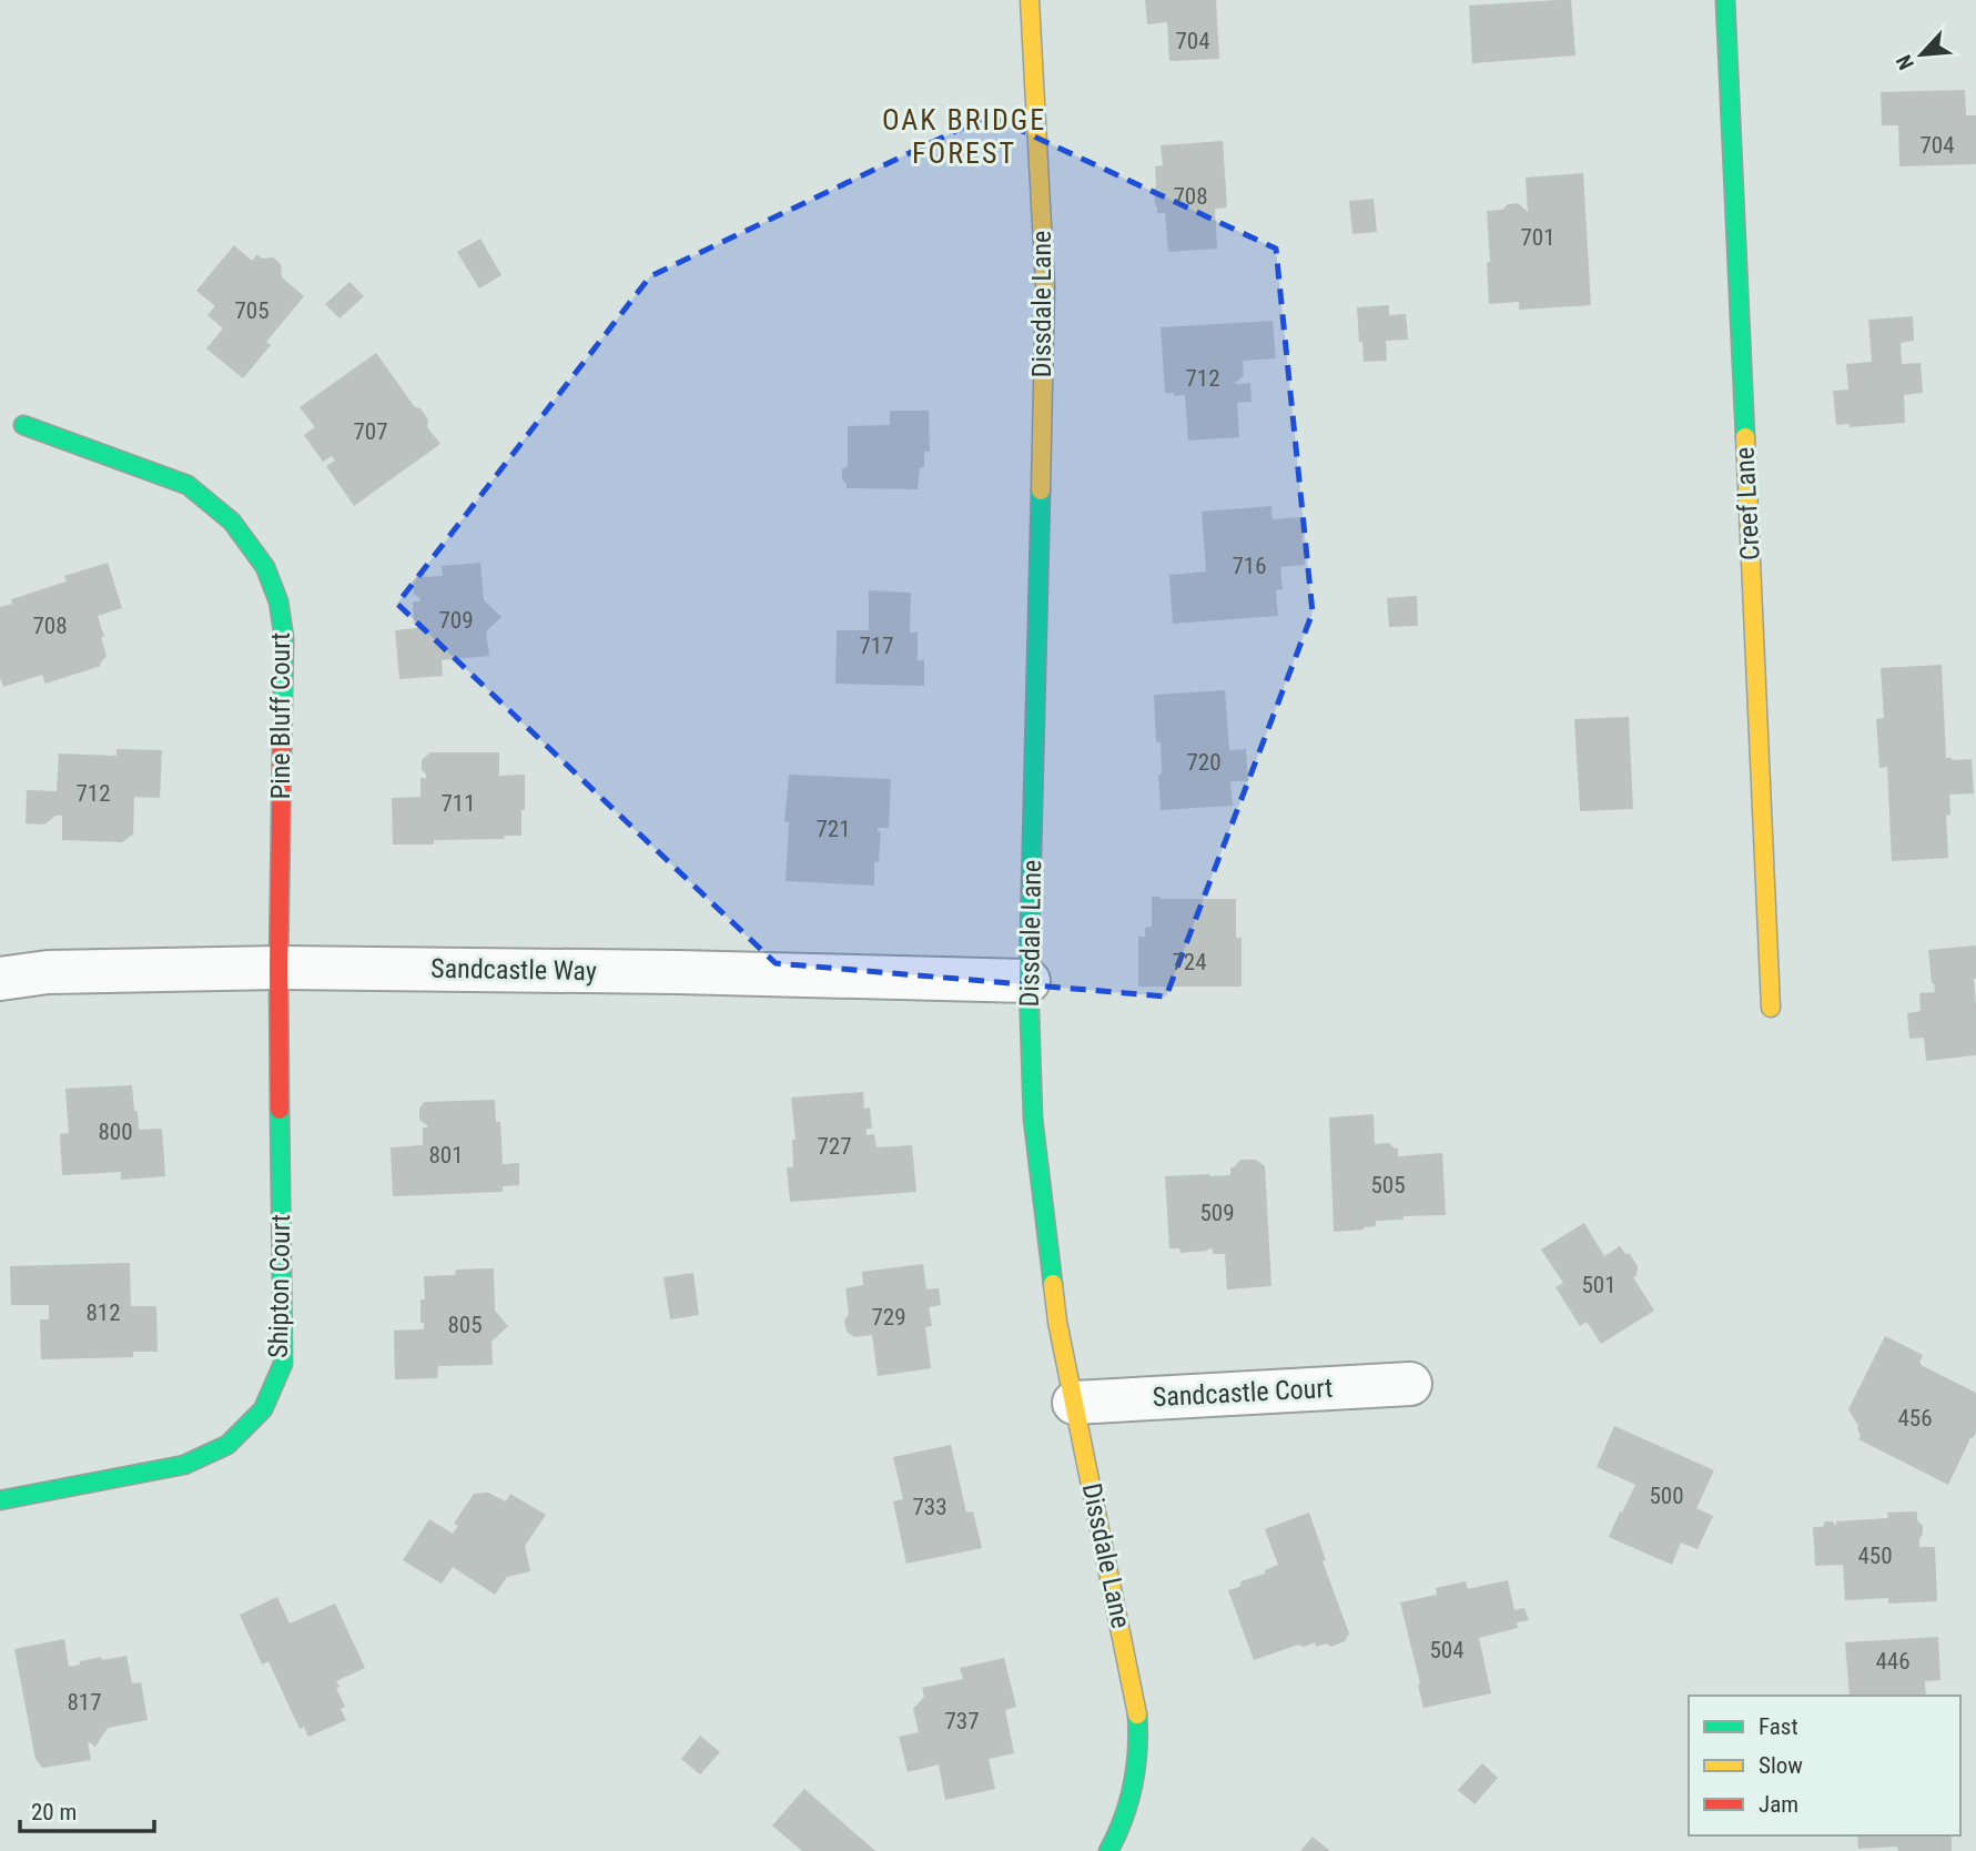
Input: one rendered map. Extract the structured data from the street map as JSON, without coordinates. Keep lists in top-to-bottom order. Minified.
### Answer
{"streets":{"street":["Dissdale Lane","Creef Lane","Pine Bluff Court","Sandcastle Way","Shipton Court","Sandcastle Court"]},"crossings":[["Dissdale Lane","Sandcastle Way"],["Dissdale Lane","Sandcastle Court"],["Pine Bluff Court","Sandcastle Way"],["Pine Bluff Court","Shipton Court"],["Sandcastle Way","Shipton Court"]],"districts":["OAK BRIDGE FOREST"],"house_numbers":["704","704","708","701","705","712","707","716","709","708","717","720","712","711","721","724","800","727","801","505","509","501","812","729","805","456","500","733","450","504","446","817","737"],"legend":["Fast","Slow","Jam"],"scale_bar":"20 m","north":"bottom left"}
